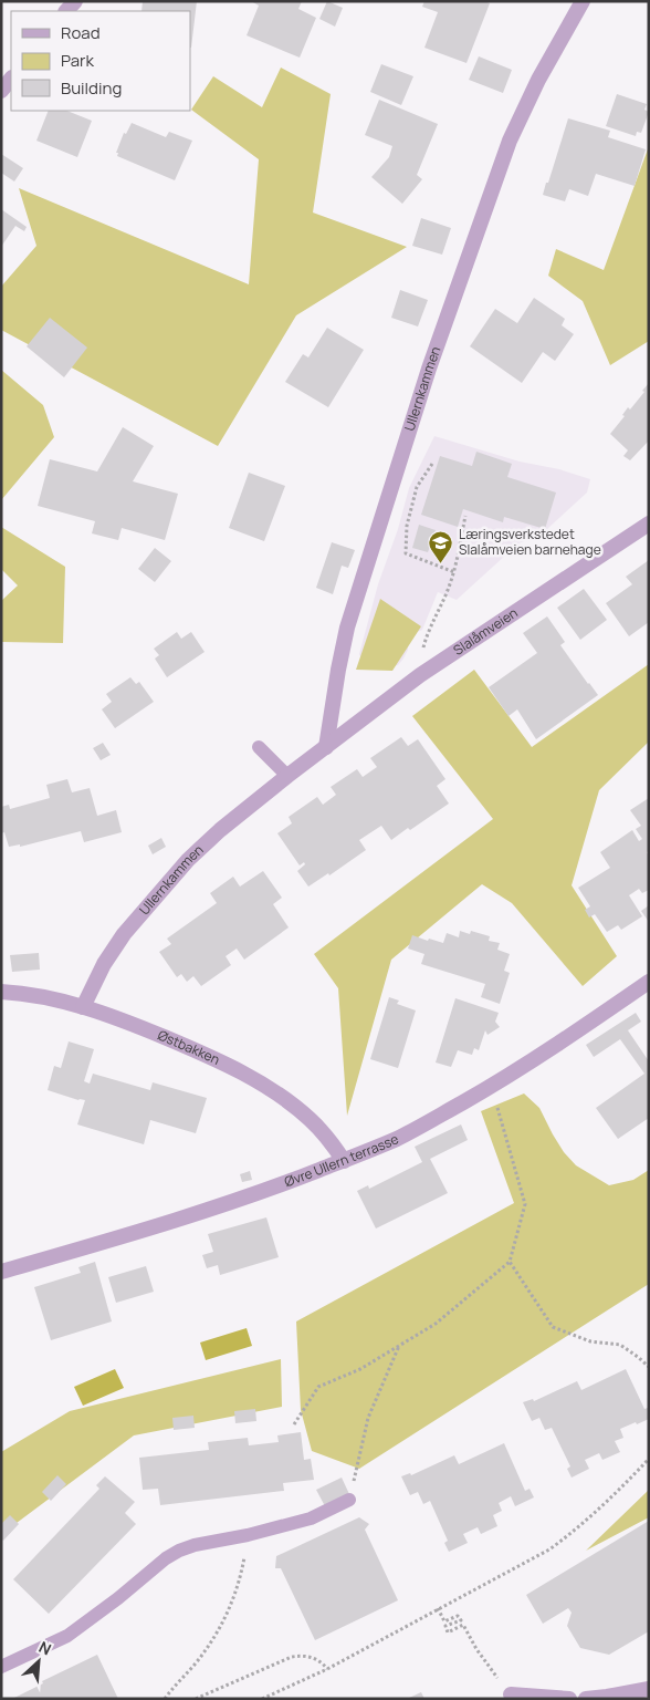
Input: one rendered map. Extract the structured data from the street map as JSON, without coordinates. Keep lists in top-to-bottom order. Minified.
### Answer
{"streets":{"street":["Ullernkammen","Slalåmveien","Østbakken","Øvre Ullern terrasse"]},"crossings":[["Ullernkammen","Slalåmveien"],["Ullernkammen","Østbakken"],["Østbakken","Øvre Ullern terrasse"]],"places":{"school or university":["Læringsverkstedet Slalåmveien barnehage"]},"legend":["Road","Park","Building"],"north":"top right"}
